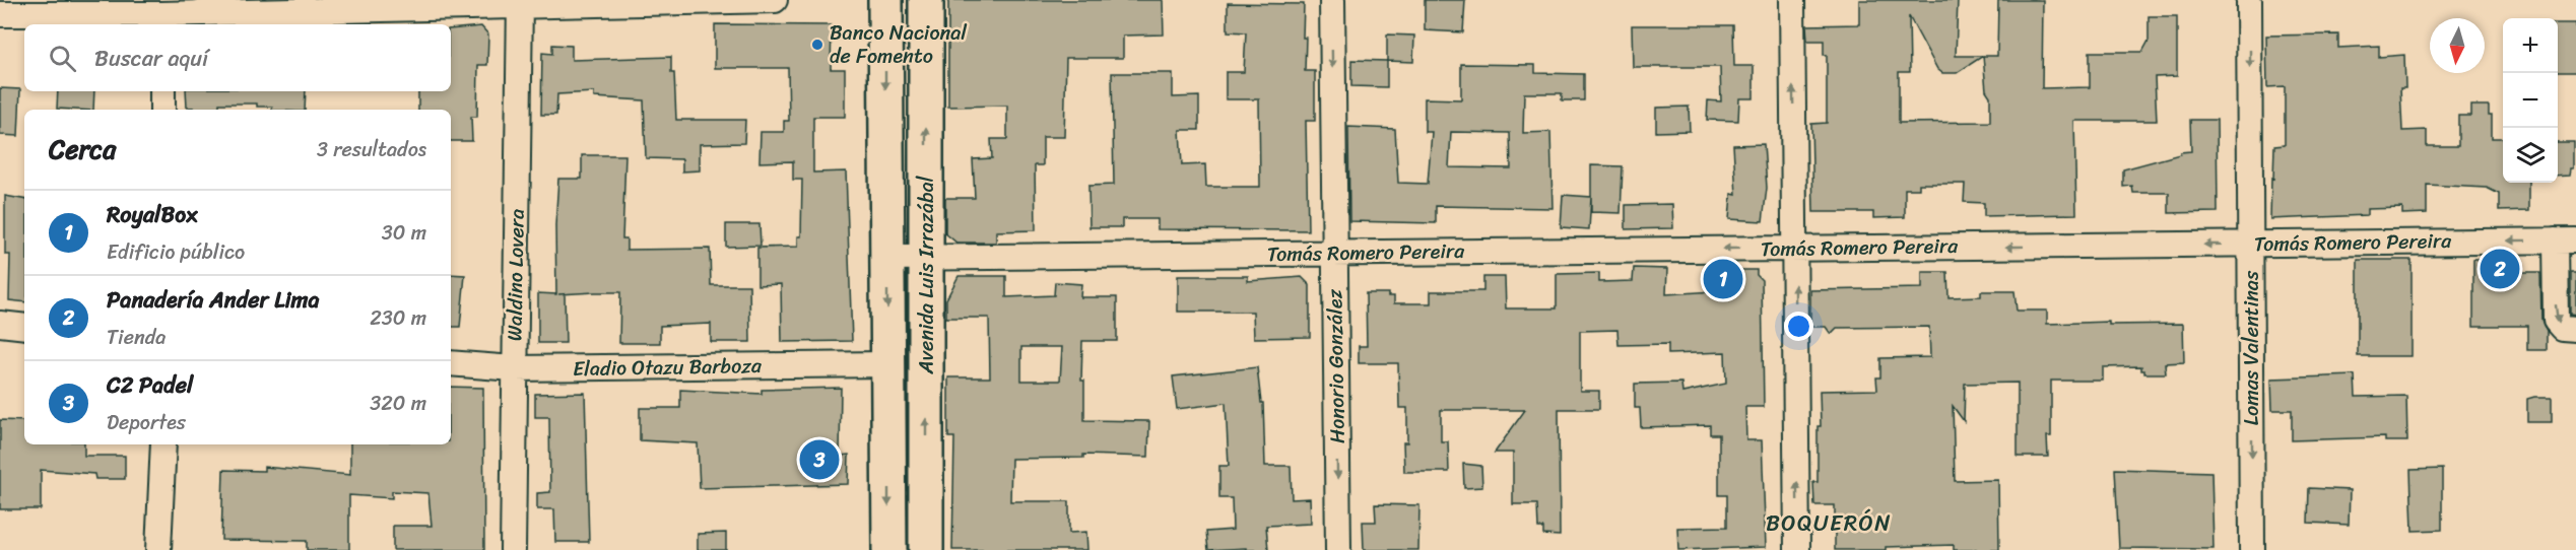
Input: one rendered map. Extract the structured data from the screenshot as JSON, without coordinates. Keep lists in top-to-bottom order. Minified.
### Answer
{"streets":{"highway":["Avenida Luis Irrazábal"],"street":["Tomás Romero Pereira","Waldino Lovera","Lomas Valentinas","Honorio González","Eladio Otazu Barboza"]},"crossings":[["Tomás Romero Pereira","Avenida Luis Irrazábal"],["Tomás Romero Pereira","Lomas Valentinas"],["Tomás Romero Pereira","Honorio González"],["Waldino Lovera","Eladio Otazu Barboza"]],"one_way":["Tomás Romero Pereira","Lomas Valentinas","Honorio González"],"districts":["BOQUERÓN"],"places":["Banco Nacional de Fomento"],"north":"bottom","page":{"map_buttons":["+","−"],"search":"Buscar aquí","heading":["Cerca","3 resultados"],"list":[{"mark":"1","name":"RoyalBox","note":"Edificio público","value":"30 m"},{"mark":"2","name":"Panadería Ander Lima","note":"Tienda","value":"230 m"},{"mark":"3","name":"C2 Padel","note":"Deportes","value":"320 m"}],"pins":["2","1","3"]}}
